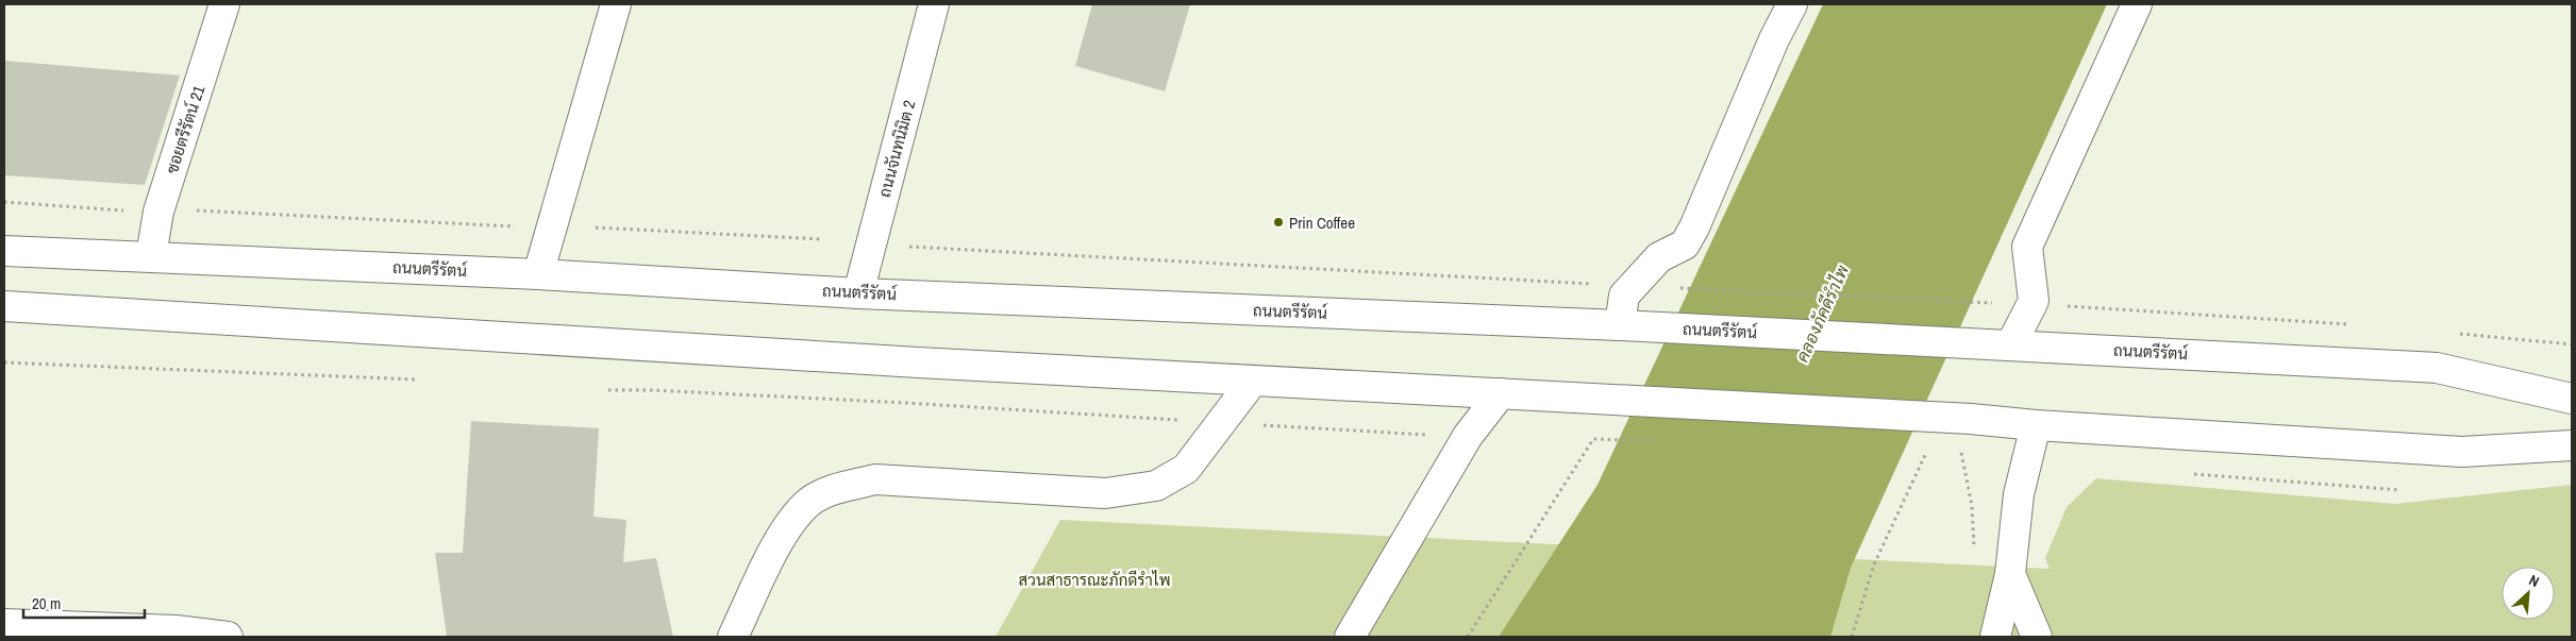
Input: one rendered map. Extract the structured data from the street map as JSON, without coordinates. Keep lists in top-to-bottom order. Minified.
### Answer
{"streets":{"main road":["ซอยตรีรัตน์ 21","ถนนจันทนิมิต 2","ถนนตรีรัตน์"]},"crossings":[["ซอยตรีรัตน์ 21","ถนนตรีรัตน์"],["ถนนจันทนิมิต 2","ถนนตรีรัตน์"]],"water":["คลองภัคดีรำไพ"],"parks":["สวนสาธารณะภักดีรำไพ"],"places":["Prin Coffee"],"scale_bar":"20 m","north":"top right"}
